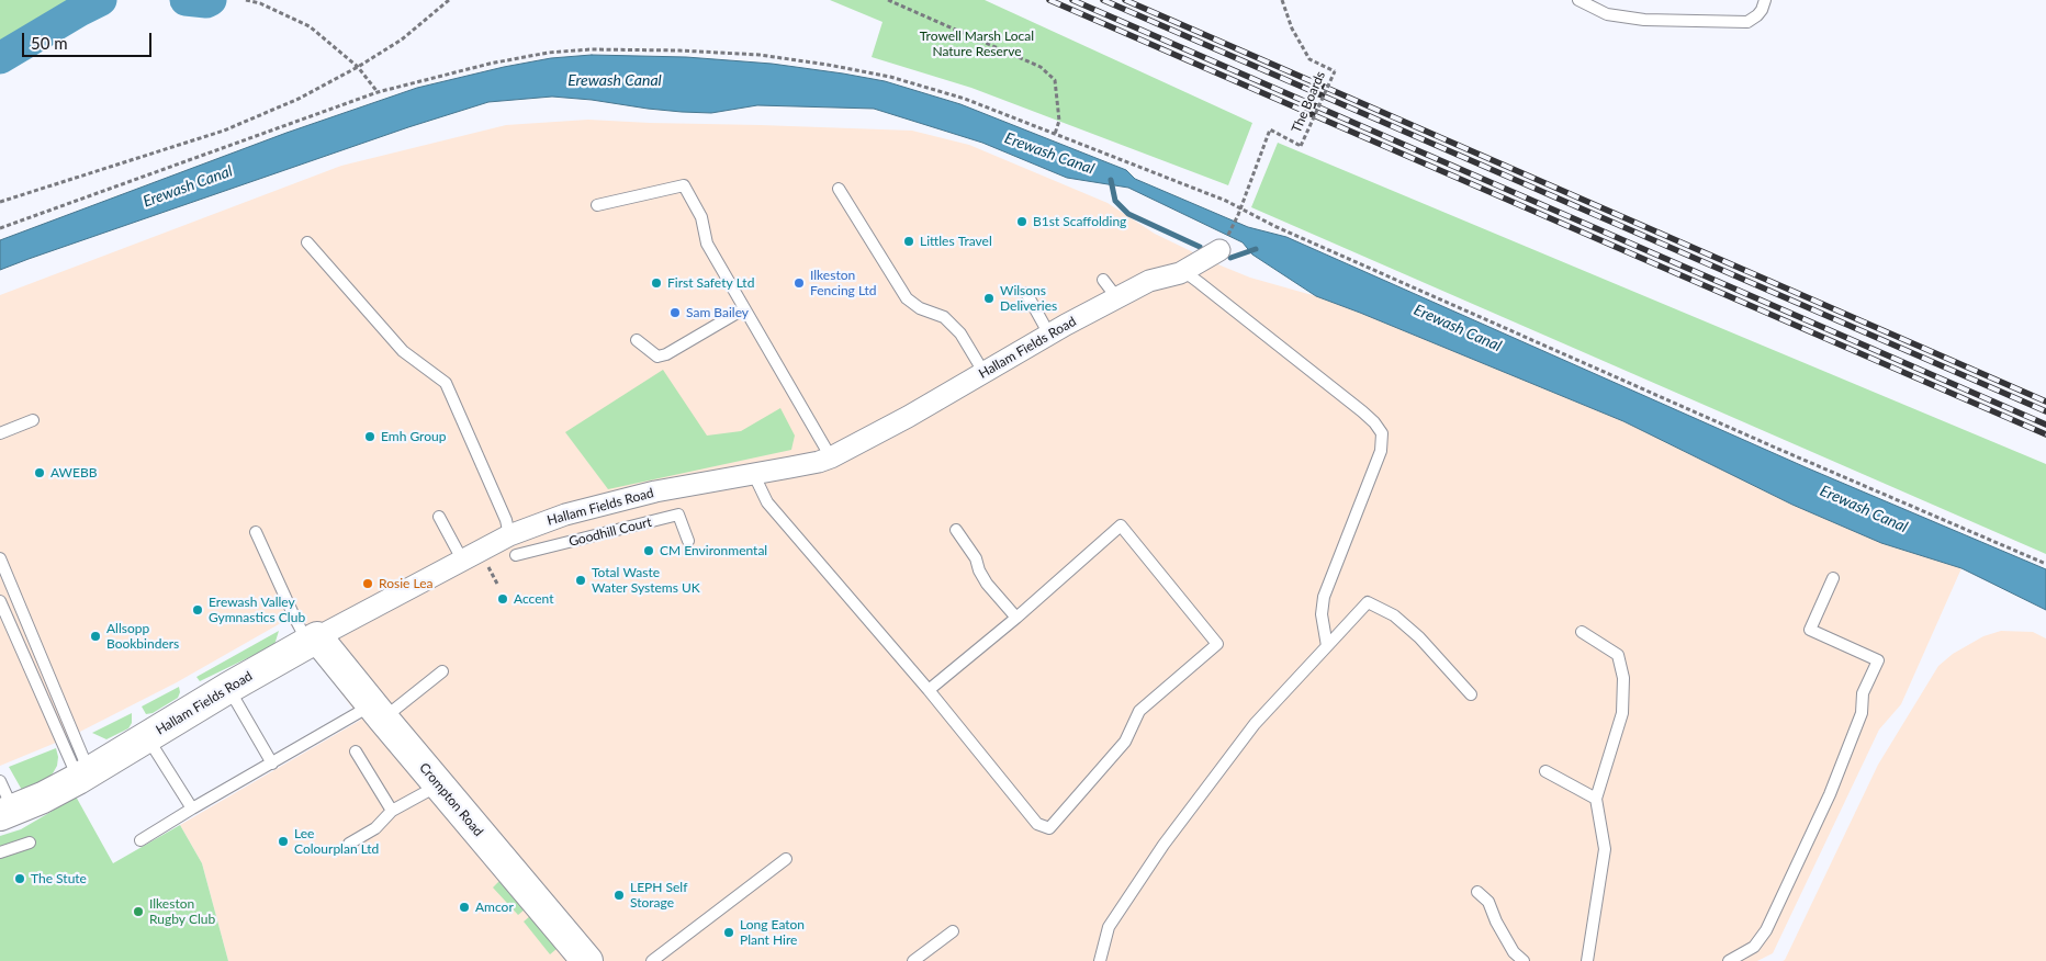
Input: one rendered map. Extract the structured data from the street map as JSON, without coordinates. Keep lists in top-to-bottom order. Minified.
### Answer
{"streets":{"street":["Hallam Fields Road","Crompton Road"],"lane":["Goodhill Court"],"path":["The Boards"]},"crossings":[["Hallam Fields Road","Crompton Road"]],"water":["Erewash Canal"],"parks":["Trowell Marsh Local Nature Reserve"],"places":["B1st Scaffolding","Littles Travel","First Safety Ltd","Ilkeston Fencing Ltd","Wilsons Deliveries","Sam Bailey","Emh Group","AWEBB","CM Environmental","Total Waste Water Systems UK","Rosie Lea","Accent","Erewash Valley Gymnastics Club","Allsopp Bookbinders","Lee Colourplan Ltd","The Stute","LEPH Self Storage","Amcor","Ilkeston Rugby Club","Long Eaton Plant Hire"],"scale_bar":"50 m"}
